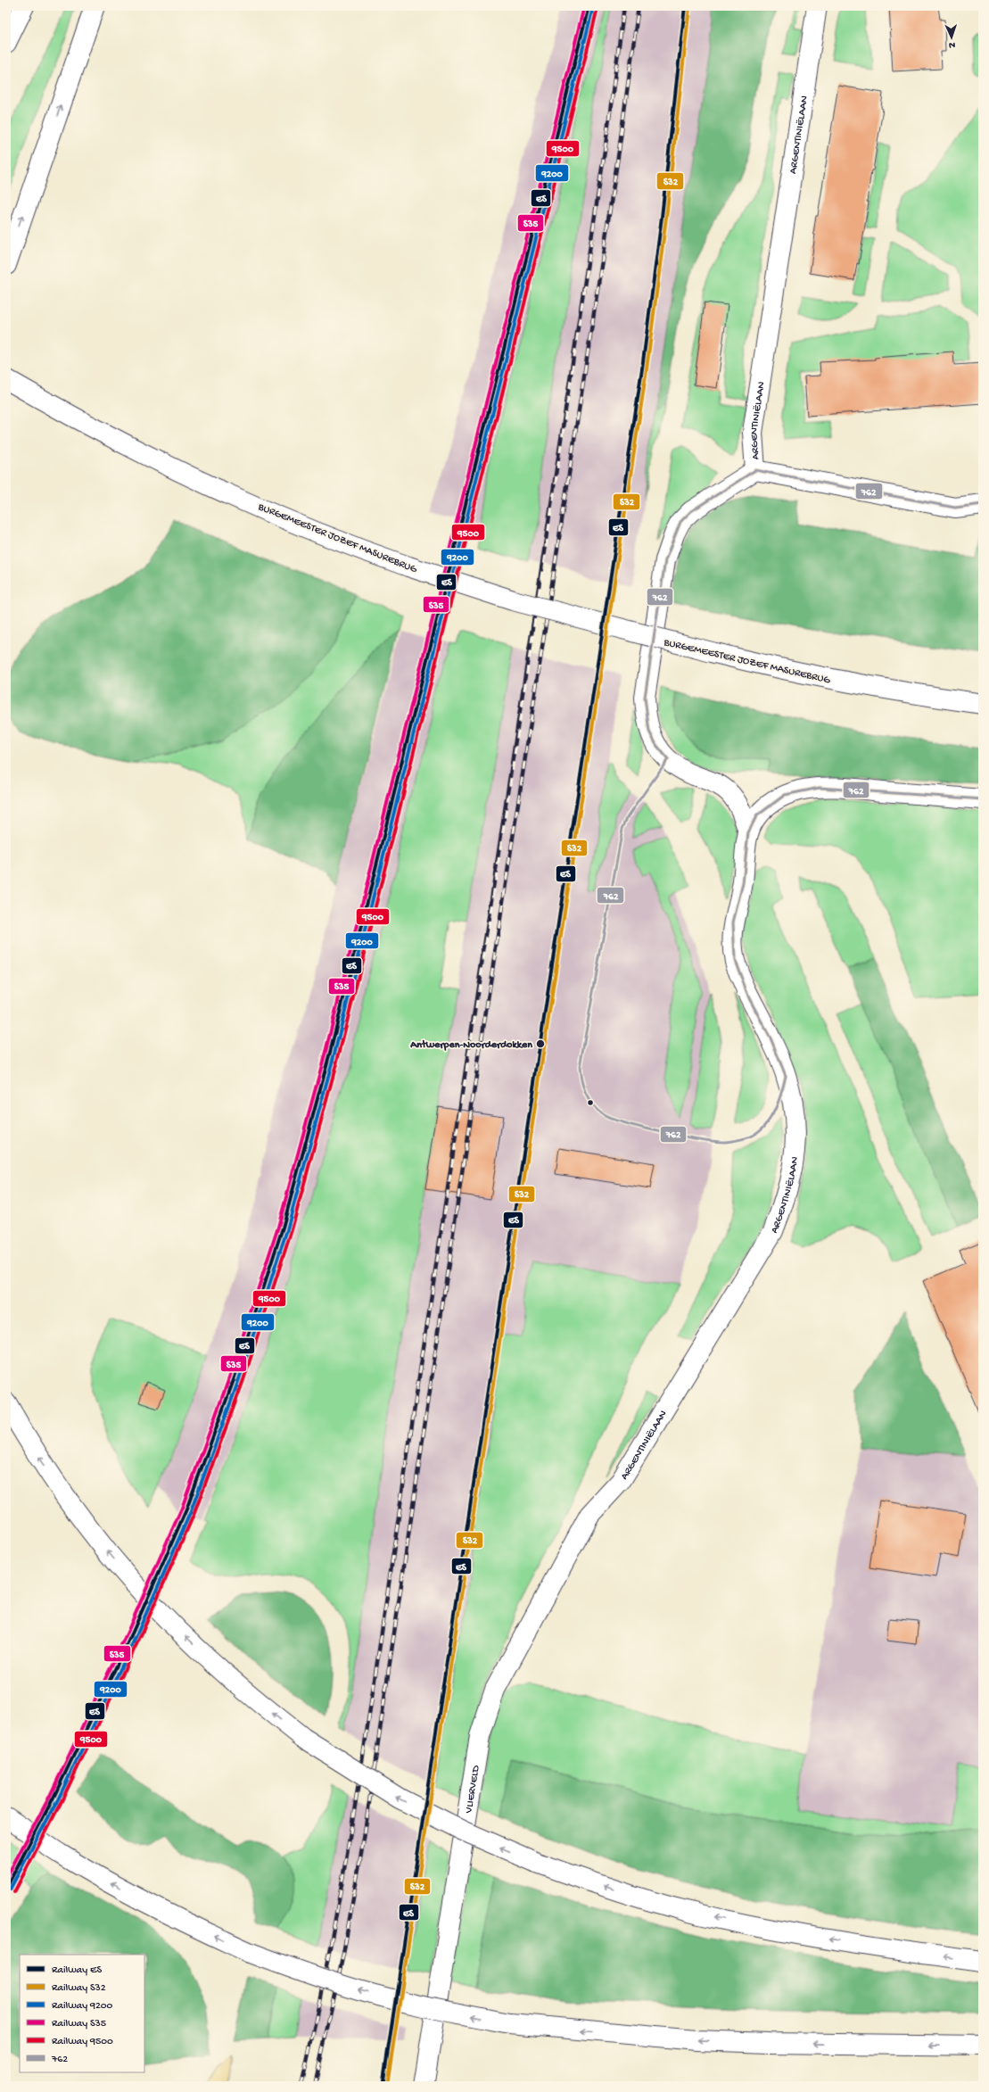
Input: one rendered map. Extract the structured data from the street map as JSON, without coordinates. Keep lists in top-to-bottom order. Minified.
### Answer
{"streets":{"main road":["ARGENTINIËLAAN","BURGEMEESTER JOZEF MASUREBRUG","VLIERVELD"]},"crossings":[["ARGENTINIËLAAN","VLIERVELD"]],"places":["Antwerpen-Noorderdokken"],"lines":["rail line ES","rail line S35","rail line S32","rail line 9200","rail line 9500","transit line 762"],"legend":["Railway ES","Railway S32","Railway 9200","Railway S35","Railway 9500","762"],"north":"bottom"}
